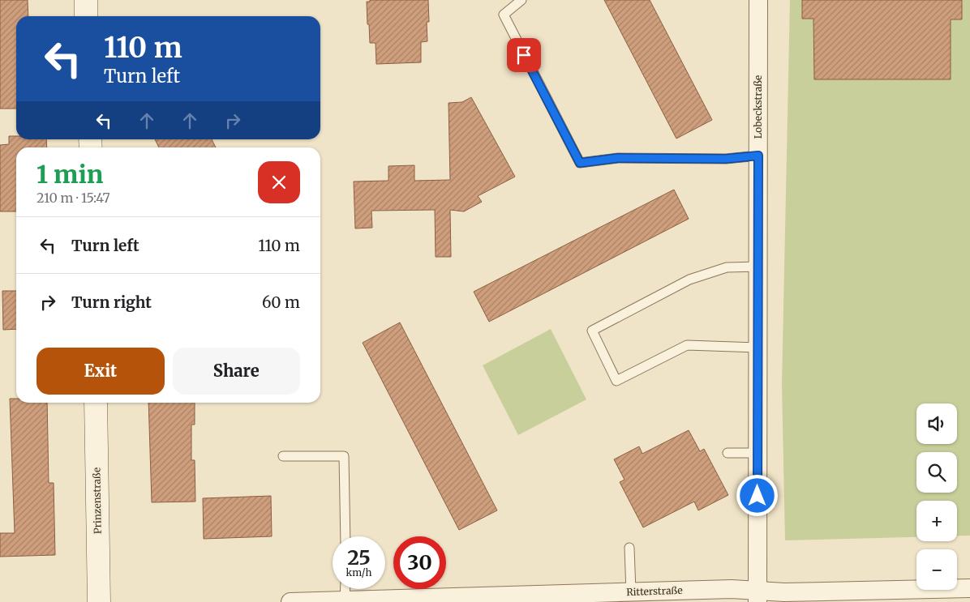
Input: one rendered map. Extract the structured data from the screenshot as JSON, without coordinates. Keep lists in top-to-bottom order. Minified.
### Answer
{"streets":{"main road":["Prinzenstraße"],"street":["Lobeckstraße","Ritterstraße"]},"crossings":[["Lobeckstraße","Ritterstraße"]],"page":{"turn":["110 m","Turn left"],"heading":["1 min","210 m · 15:47"],"list":[{"name":"Turn left","value":"110 m"},{"name":"Turn right","value":"60 m"}],"buttons":["Exit","Share"],"map_buttons":["+","−"],"speed":"25 km/h","limit":"30"}}
